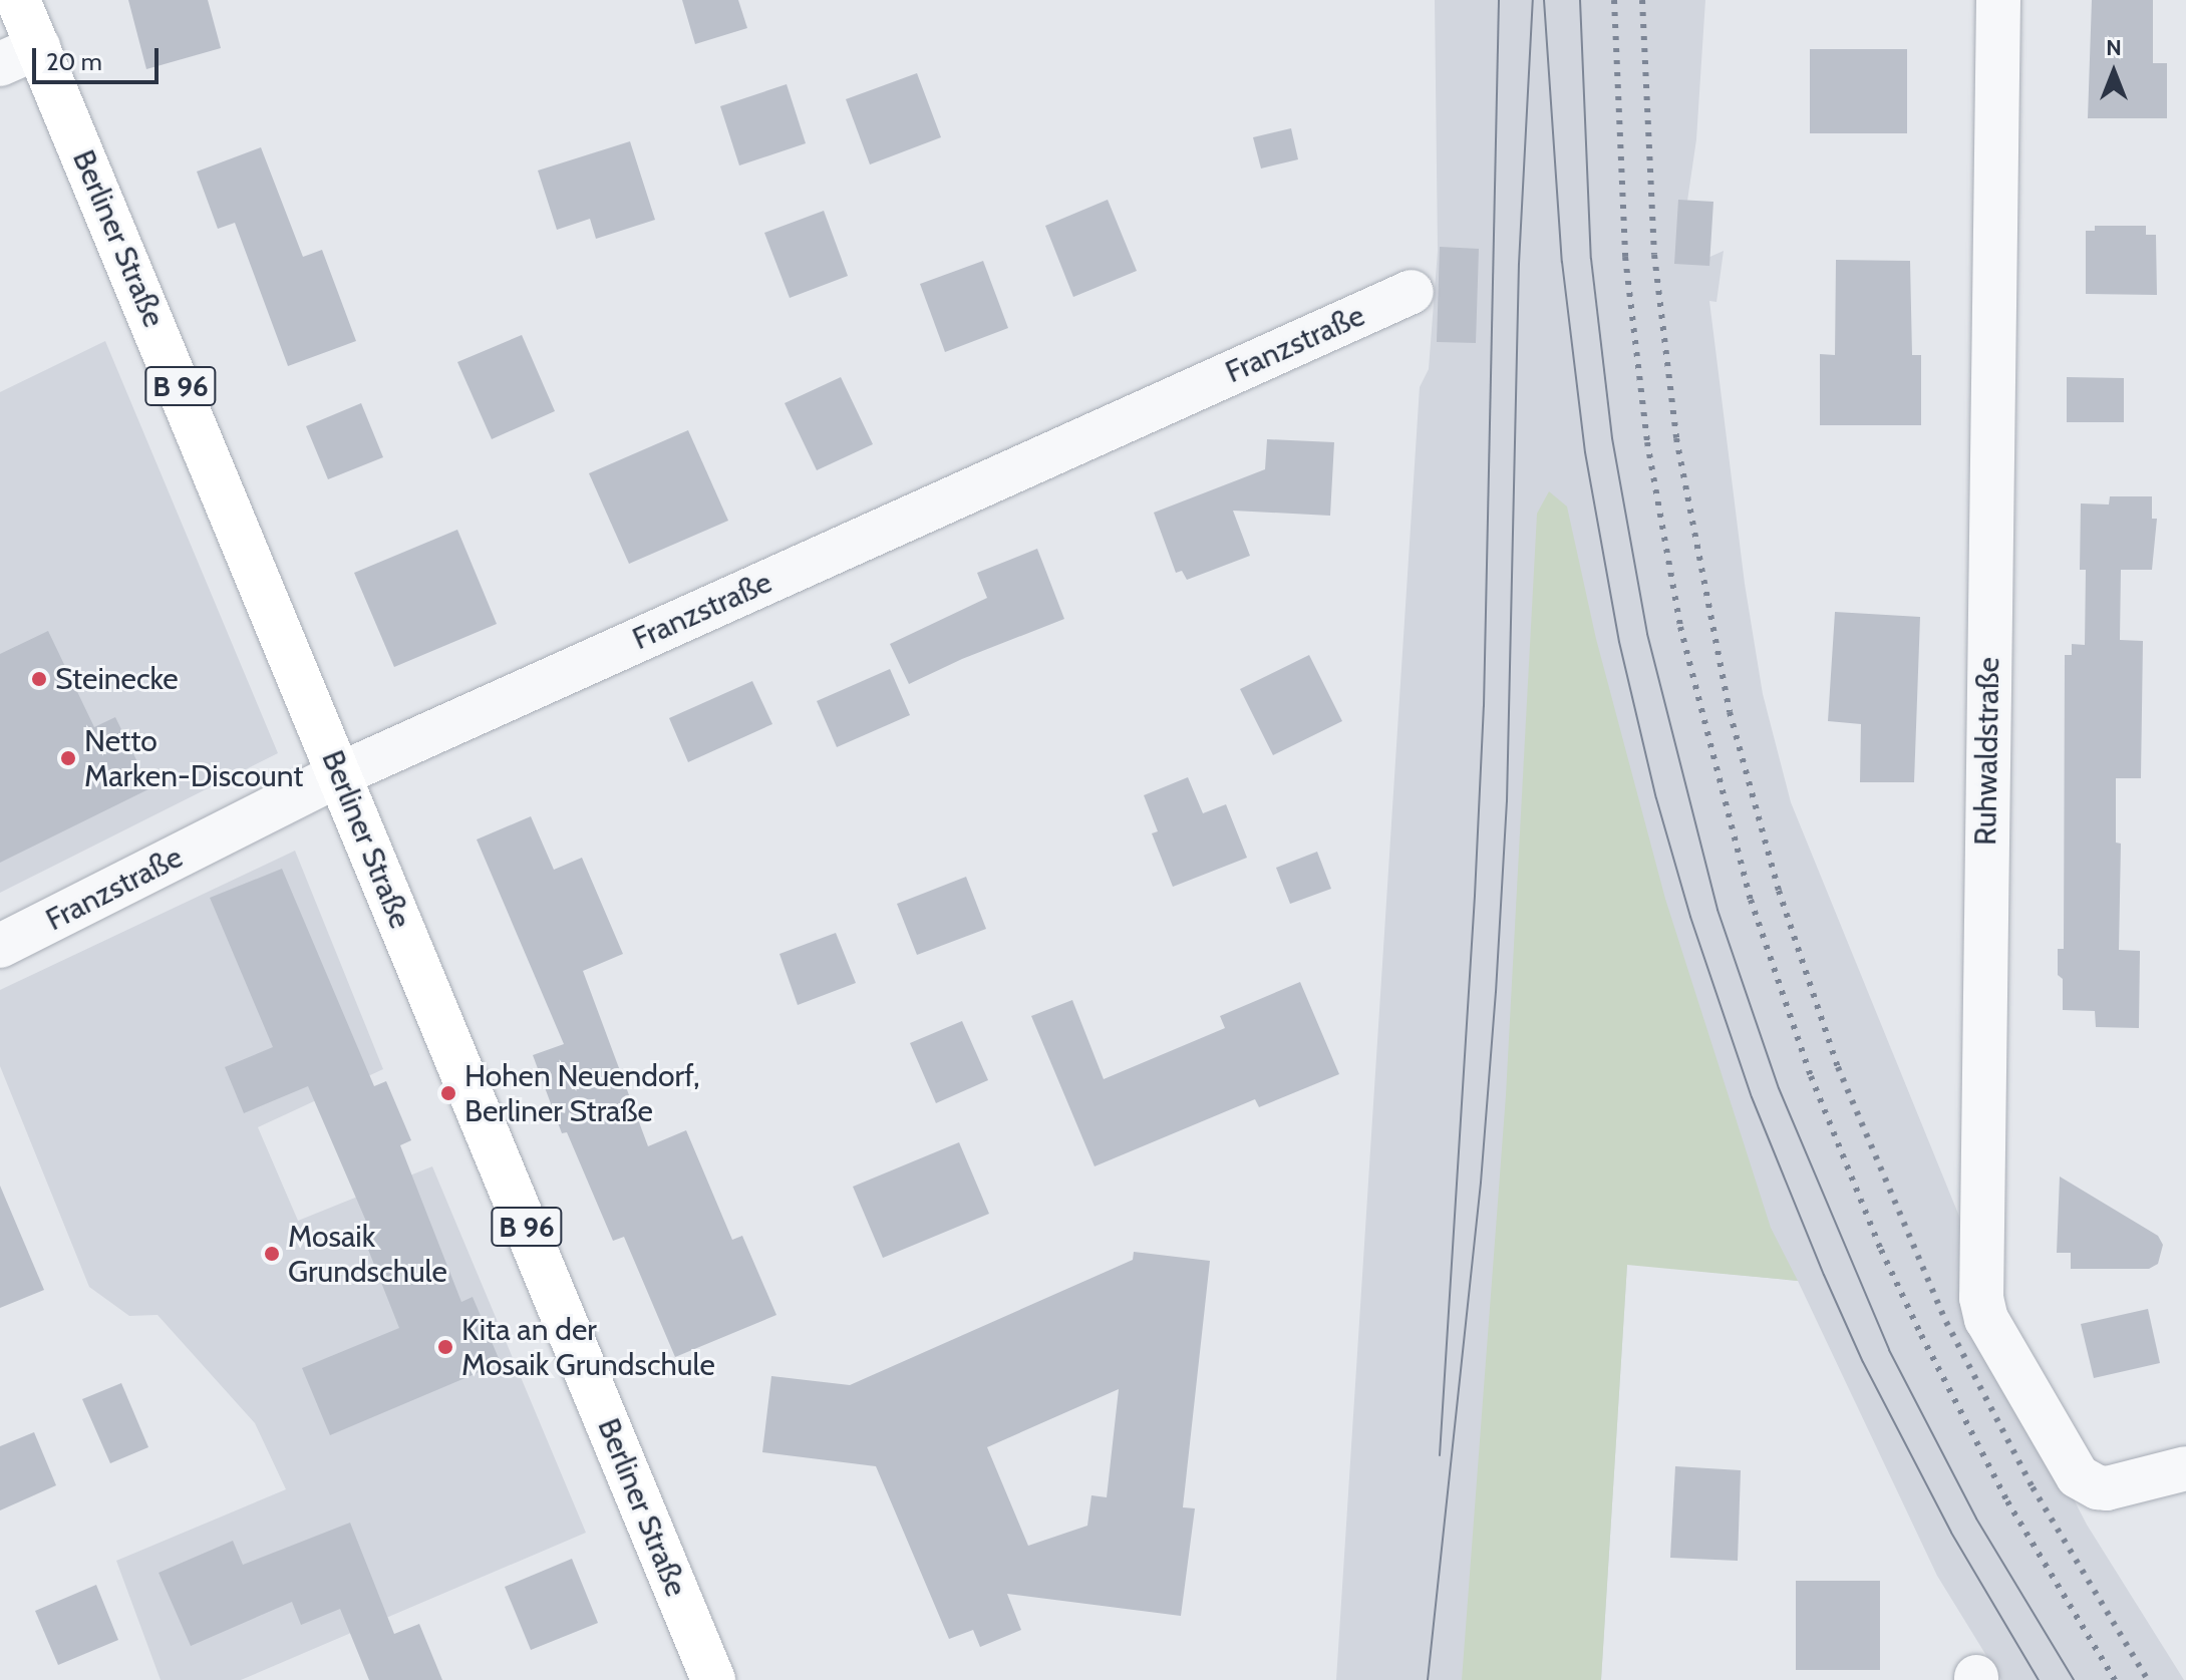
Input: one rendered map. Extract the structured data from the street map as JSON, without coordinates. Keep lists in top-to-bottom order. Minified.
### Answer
{"streets":{"main road":["Berliner Straße","B 96"],"street":["Franzstraße","Ruhwaldstraße"]},"crossings":[["Berliner Straße","Franzstraße"]],"places":["Steinecke","Netto Marken-Discount","Hohen Neuendorf, Berliner Straße","Mosaik Grundschule","Kita an der Mosaik Grundschule"],"scale_bar":"20 m","north":"top"}
